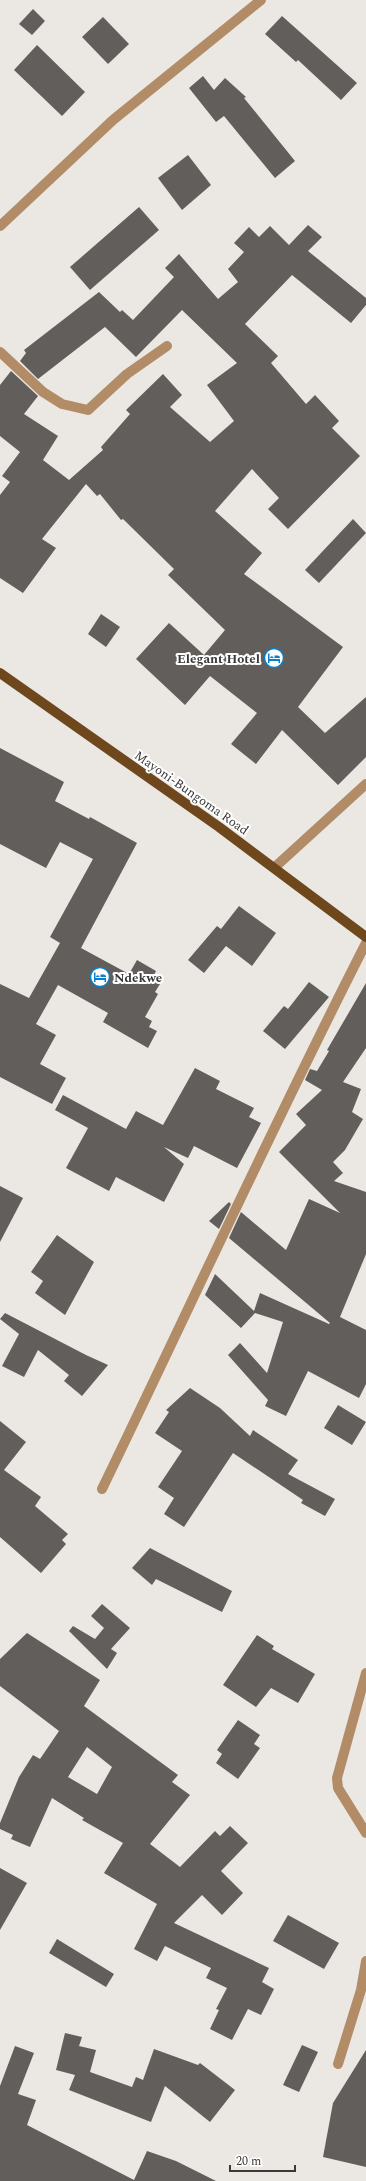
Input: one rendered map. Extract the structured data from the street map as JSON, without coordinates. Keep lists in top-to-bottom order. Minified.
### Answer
{"streets":{"main road":["Mayoni-Bungoma Road"]},"places":{"hotel":["Elegant Hotel","Ndekwe"]},"scale_bar":"20 m"}
